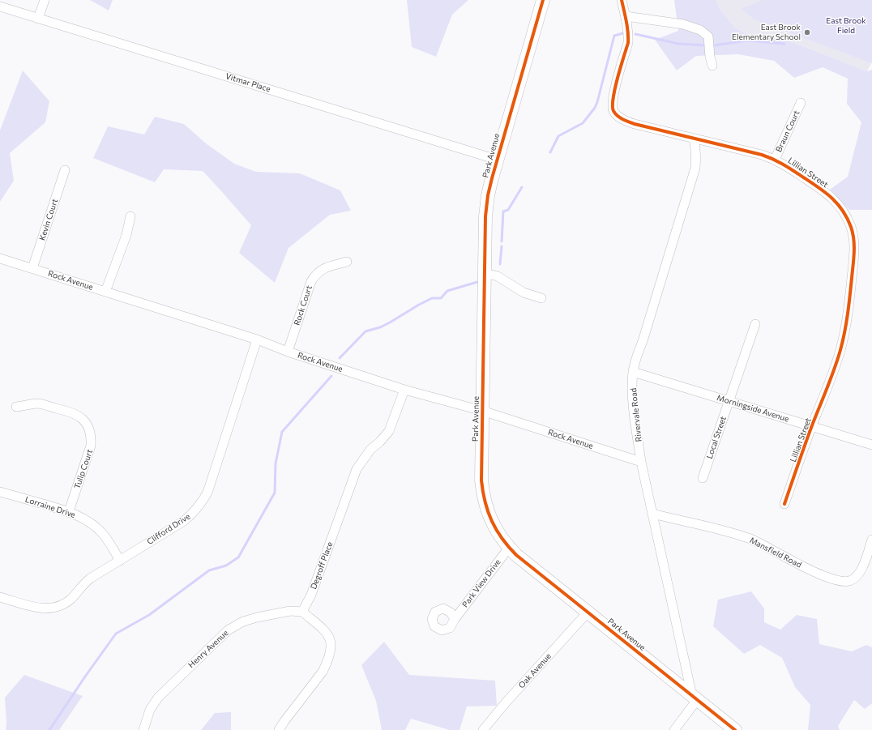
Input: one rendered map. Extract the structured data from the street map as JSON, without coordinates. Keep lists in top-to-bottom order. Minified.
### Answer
{"streets":{"street":["Vitmar Place","Braun Court","Park Avenue","Lillian Street","Kevin Court","Rock Avenue","Rock Court","Morningside Avenue","Rivervale Road","Local Street","Tulip Court","Lorraine Drive","Clifford Drive","Mansfield Road","Degroff Place","Park View Drive","Henry Avenue","Oak Avenue"]},"crossings":[["Vitmar Place","Park Avenue"],["Braun Court","Lillian Street"],["Park Avenue","Rock Avenue"],["Park Avenue","Rivervale Road"],["Park Avenue","Park View Drive"],["Park Avenue","Oak Avenue"],["Lillian Street","Morningside Avenue"],["Lillian Street","Rivervale Road"],["Kevin Court","Rock Avenue"],["Rock Avenue","Rock Court"],["Rock Avenue","Rivervale Road"],["Rock Avenue","Clifford Drive"],["Rock Avenue","Degroff Place"],["Morningside Avenue","Rivervale Road"],["Morningside Avenue","Local Street"],["Rivervale Road","Mansfield Road"],["Tulip Court","Lorraine Drive"],["Lorraine Drive","Clifford Drive"],["Degroff Place","Henry Avenue"]],"parks":["East Brook Field"],"places":["East Brook Elementary School"]}
